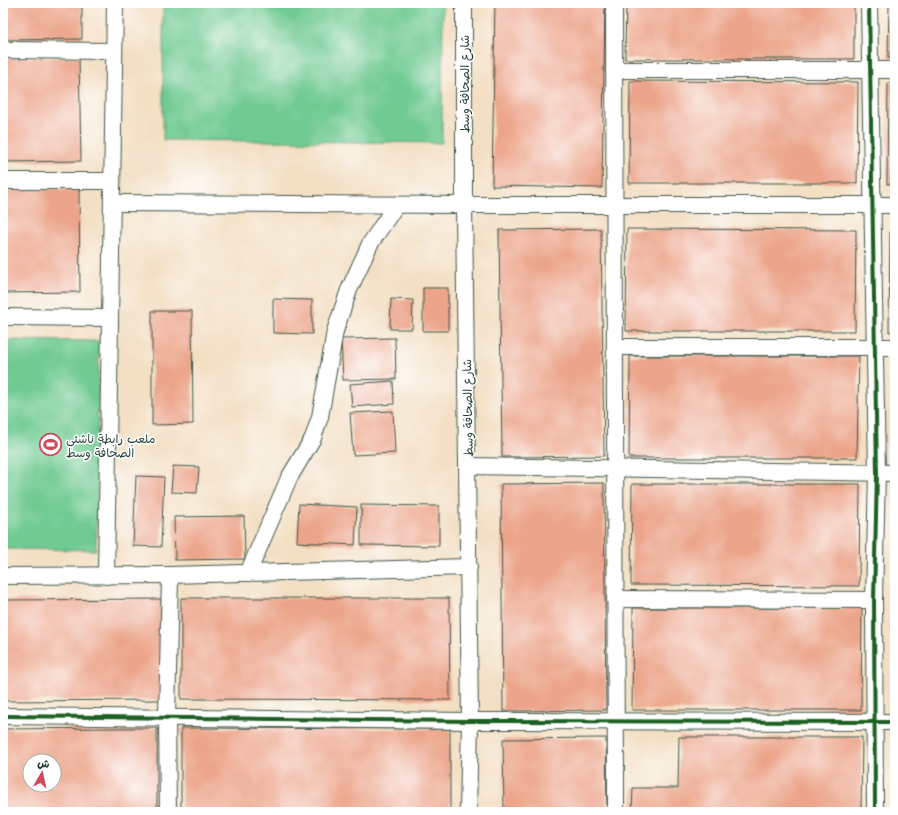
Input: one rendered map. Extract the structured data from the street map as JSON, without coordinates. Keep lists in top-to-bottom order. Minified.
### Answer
{"streets":{"street":["شارع الصحافة وسط"]},"places":{"sports":["ملعب رابطة ناشئي الصحافة وسط"]},"north":"top"}
